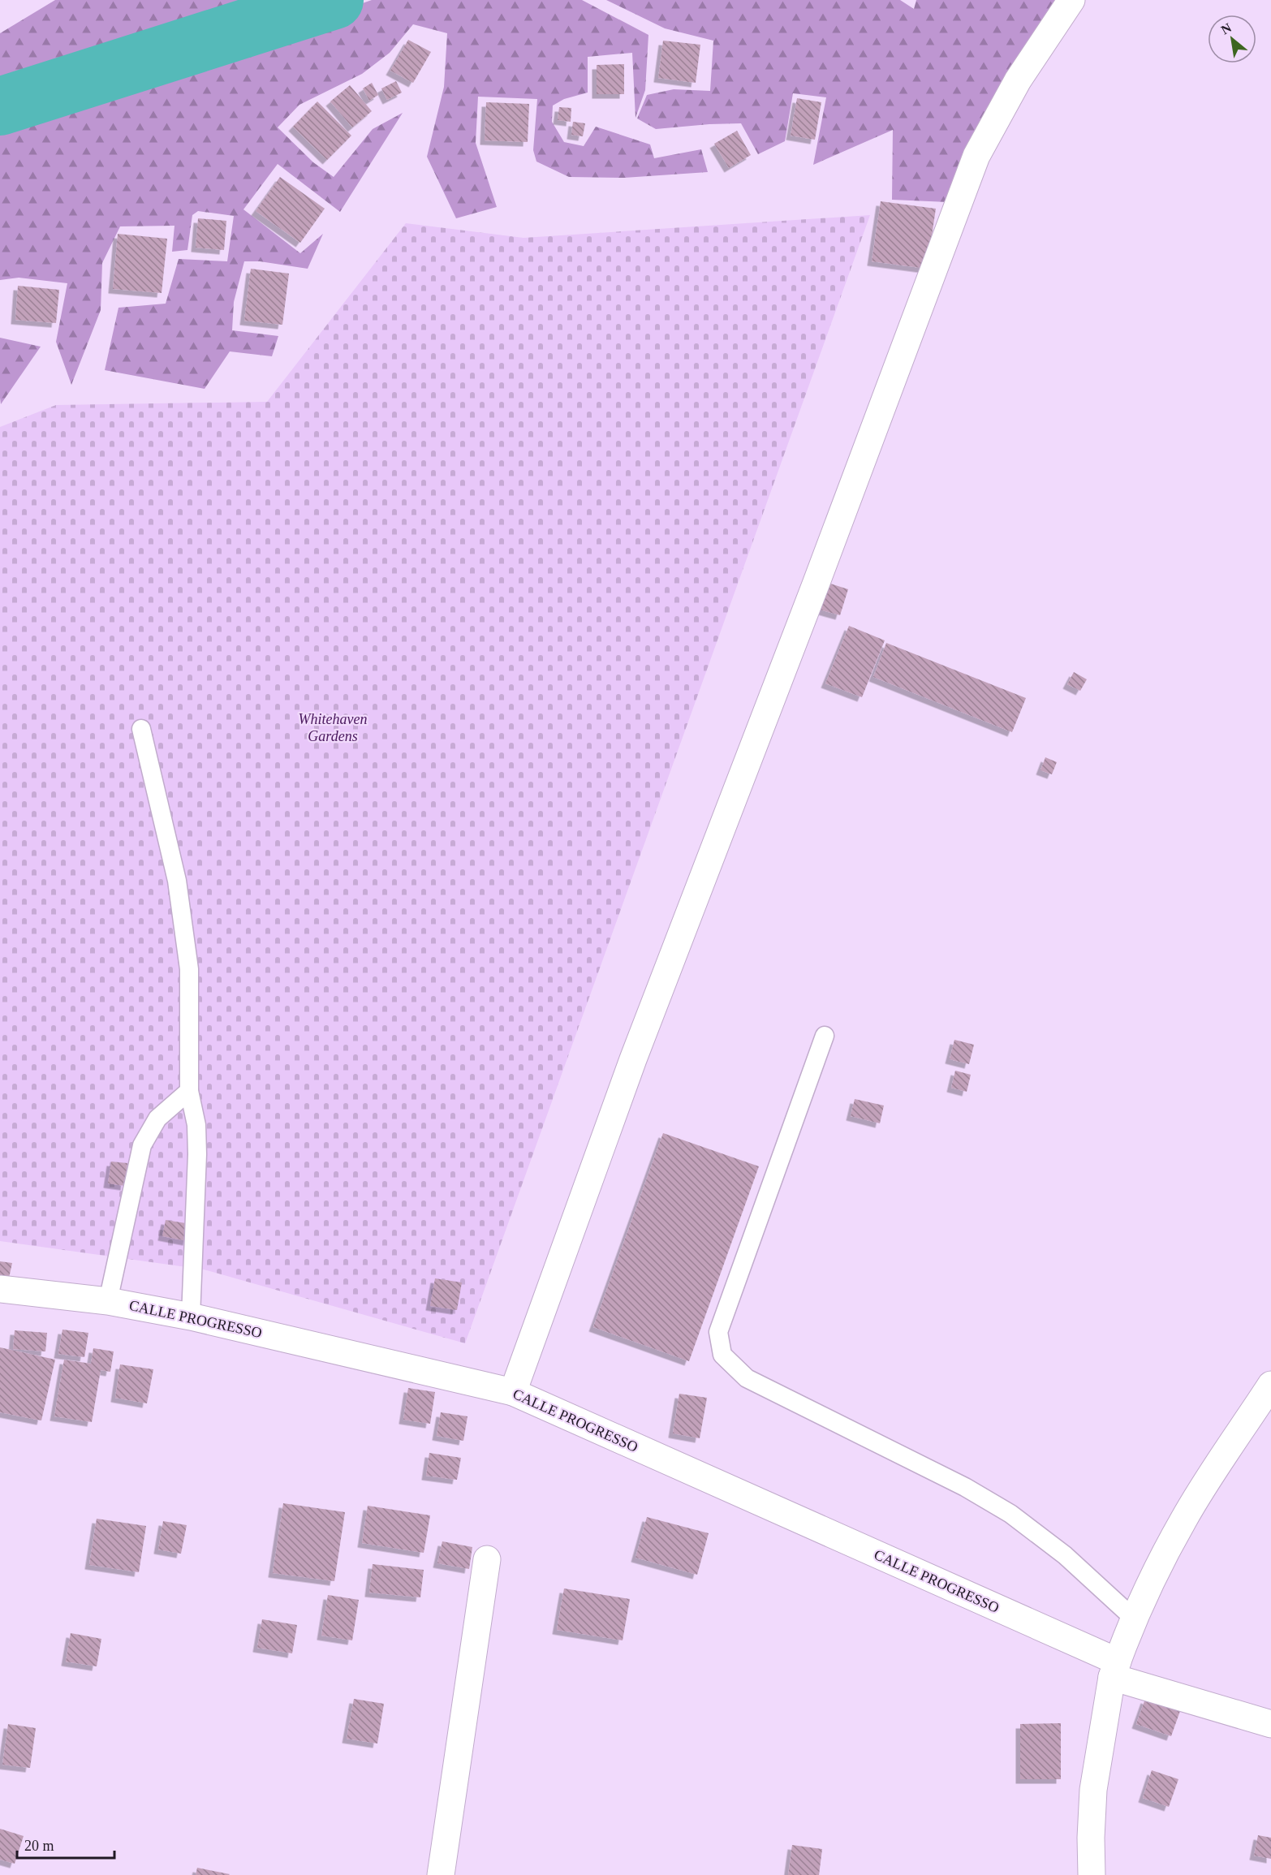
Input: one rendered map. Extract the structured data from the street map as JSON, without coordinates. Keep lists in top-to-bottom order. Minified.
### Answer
{"streets":{"street":["CALLE PROGRESSO"]},"parks":["Whitehaven Gardens"],"scale_bar":"20 m","north":"top left"}
